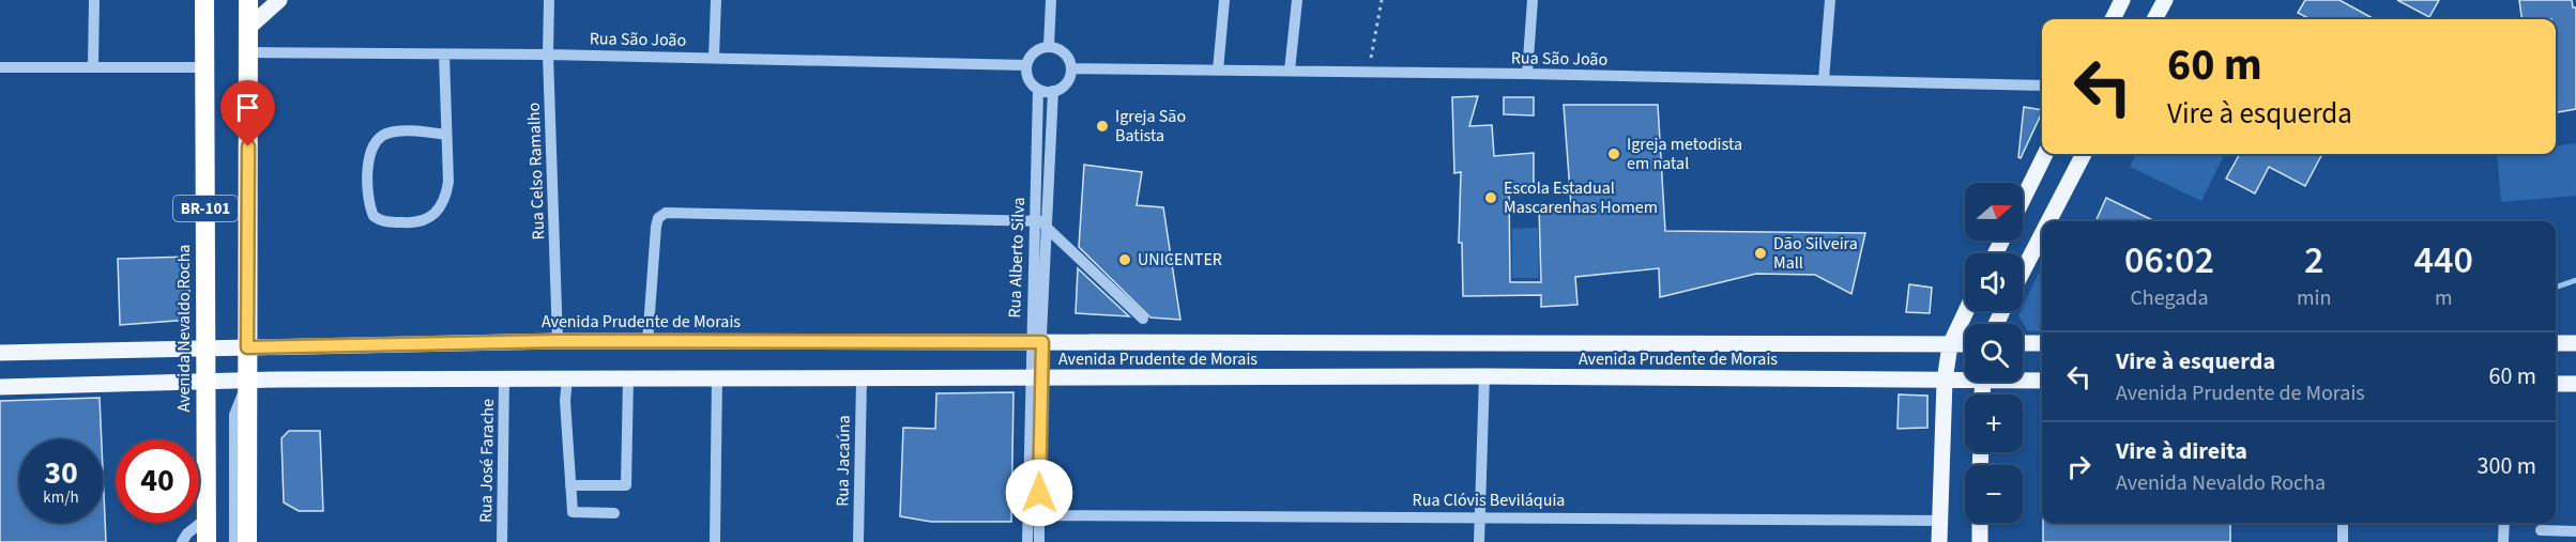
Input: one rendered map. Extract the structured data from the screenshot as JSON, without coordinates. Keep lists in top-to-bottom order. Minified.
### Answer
{"streets":{"highway":["BR-101","Avenida Nevaldo Rocha"],"main road":["Avenida Prudente de Morais"],"street":["Rua São João","Rua Celso Ramalho","Rua Alberto Silva","Rua José Farache","Rua Jacaúna","Rua Clóvis Beviláquia"]},"crossings":[["Rua São João","Rua Celso Ramalho"],["Rua São João","BR-101"],["Rua São João","Rua Alberto Silva"],["Rua Celso Ramalho","Avenida Prudente de Morais"],["BR-101","Avenida Prudente de Morais"],["Rua Alberto Silva","Avenida Prudente de Morais"],["Rua Alberto Silva","Rua Clóvis Beviláquia"],["Avenida Prudente de Morais","Avenida Nevaldo Rocha"],["Avenida Prudente de Morais","Rua José Farache"],["Avenida Prudente de Morais","Rua Jacaúna"]],"places":["Igreja São Batista","Igreja metodista em natal","Escola Estadual Mascarenhas Homem","Dão Silveira Mall","UNICENTER"],"north":"right","page":{"turn":["60 m","Vire à esquerda"],"map_buttons":["+","−"],"eta":["06:02","Chegada","2","min","440","m"],"list":[{"name":"Vire à esquerda","note":"Avenida Prudente de Morais","value":"60 m"},{"name":"Vire à direita","note":"Avenida Nevaldo Rocha","value":"300 m"}],"speed":"30 km/h","limit":"40"}}
